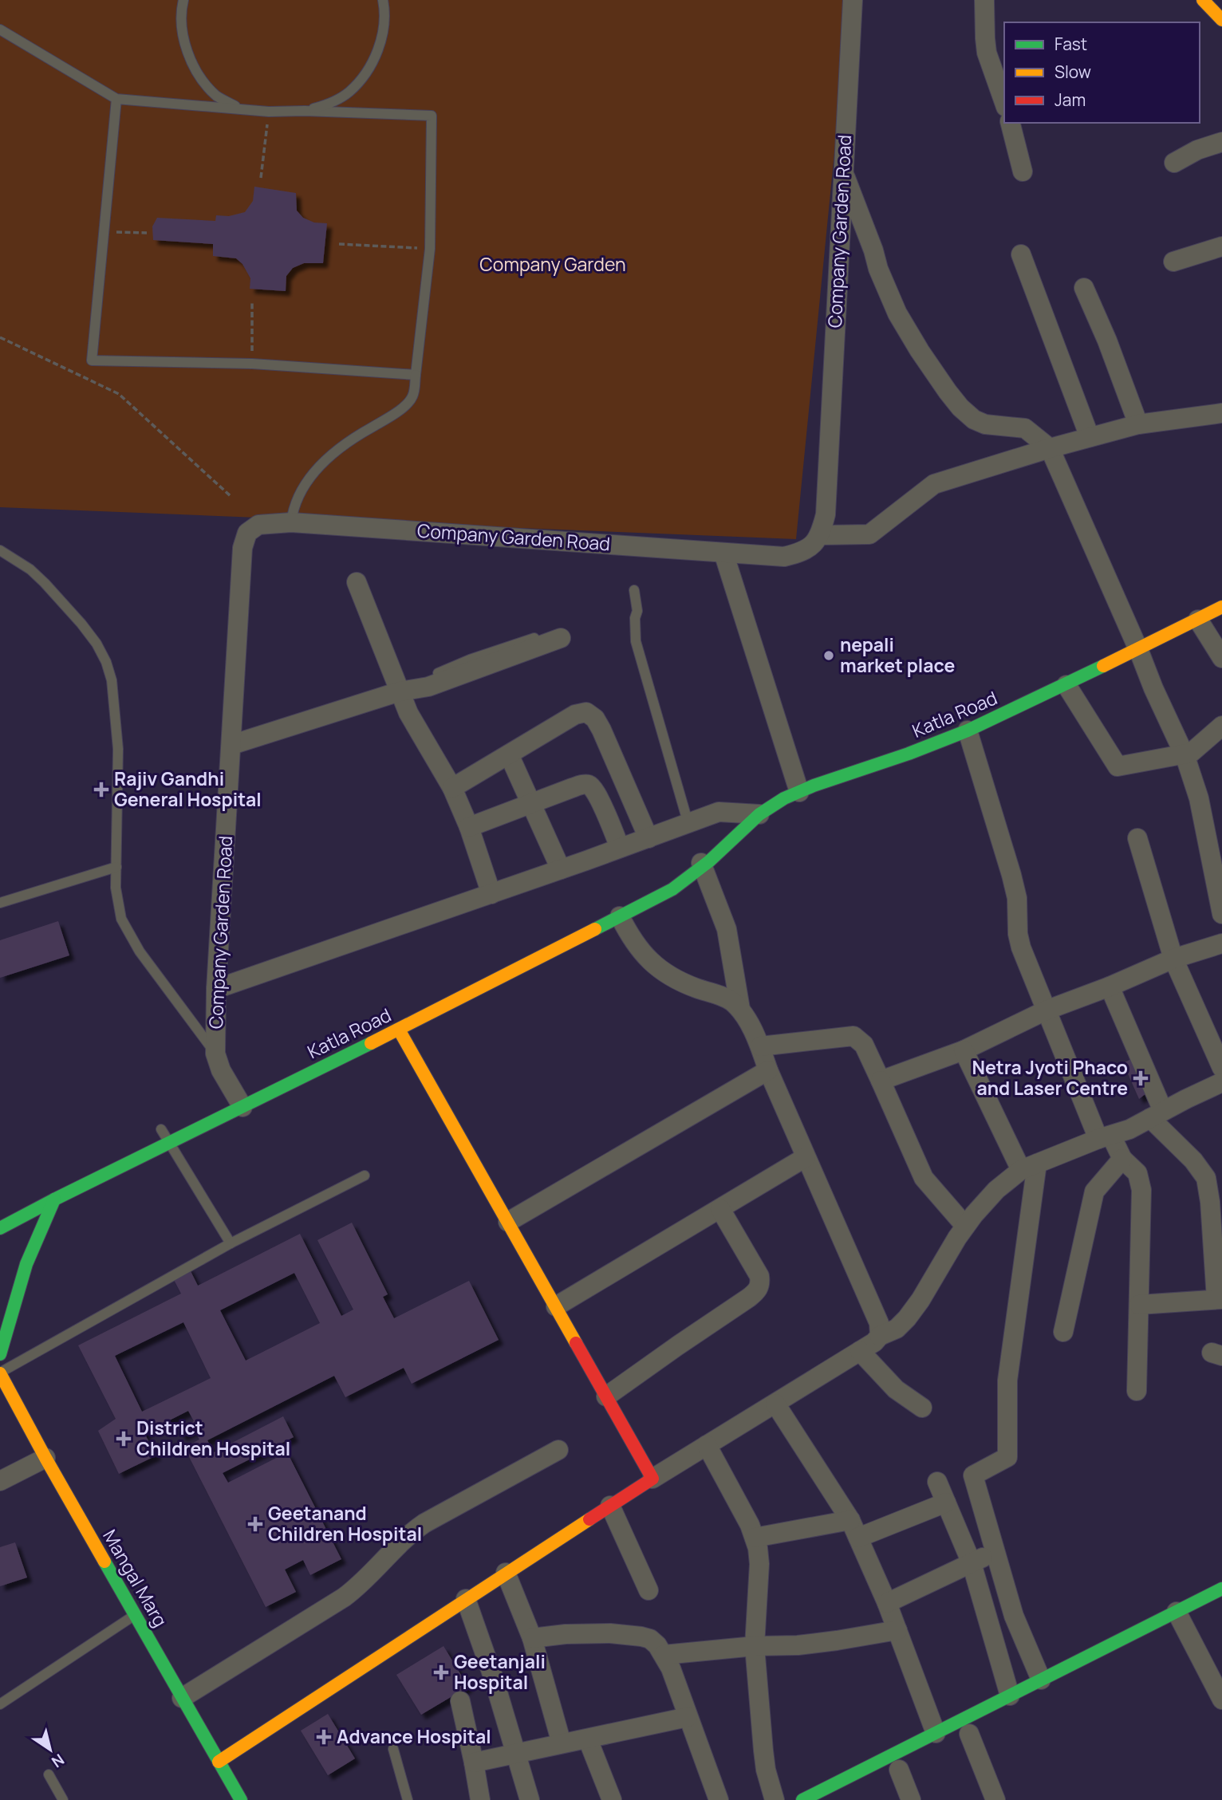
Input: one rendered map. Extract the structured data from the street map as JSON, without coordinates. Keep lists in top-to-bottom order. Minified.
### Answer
{"streets":{"street":["Company Garden Road","Katla Road","Mangal Marg"]},"crossings":[["Company Garden Road","Katla Road"]],"parks":["Company Garden"],"places":{"other":["nepali market place"],"health":["Rajiv Gandhi General Hospital","Netra Jyoti Phaco and Laser Centre","District Children Hospital","Geetanand Children Hospital","Geetanjali Hospital","Advance Hospital"]},"legend":["Fast","Slow","Jam"],"north":"bottom right"}
